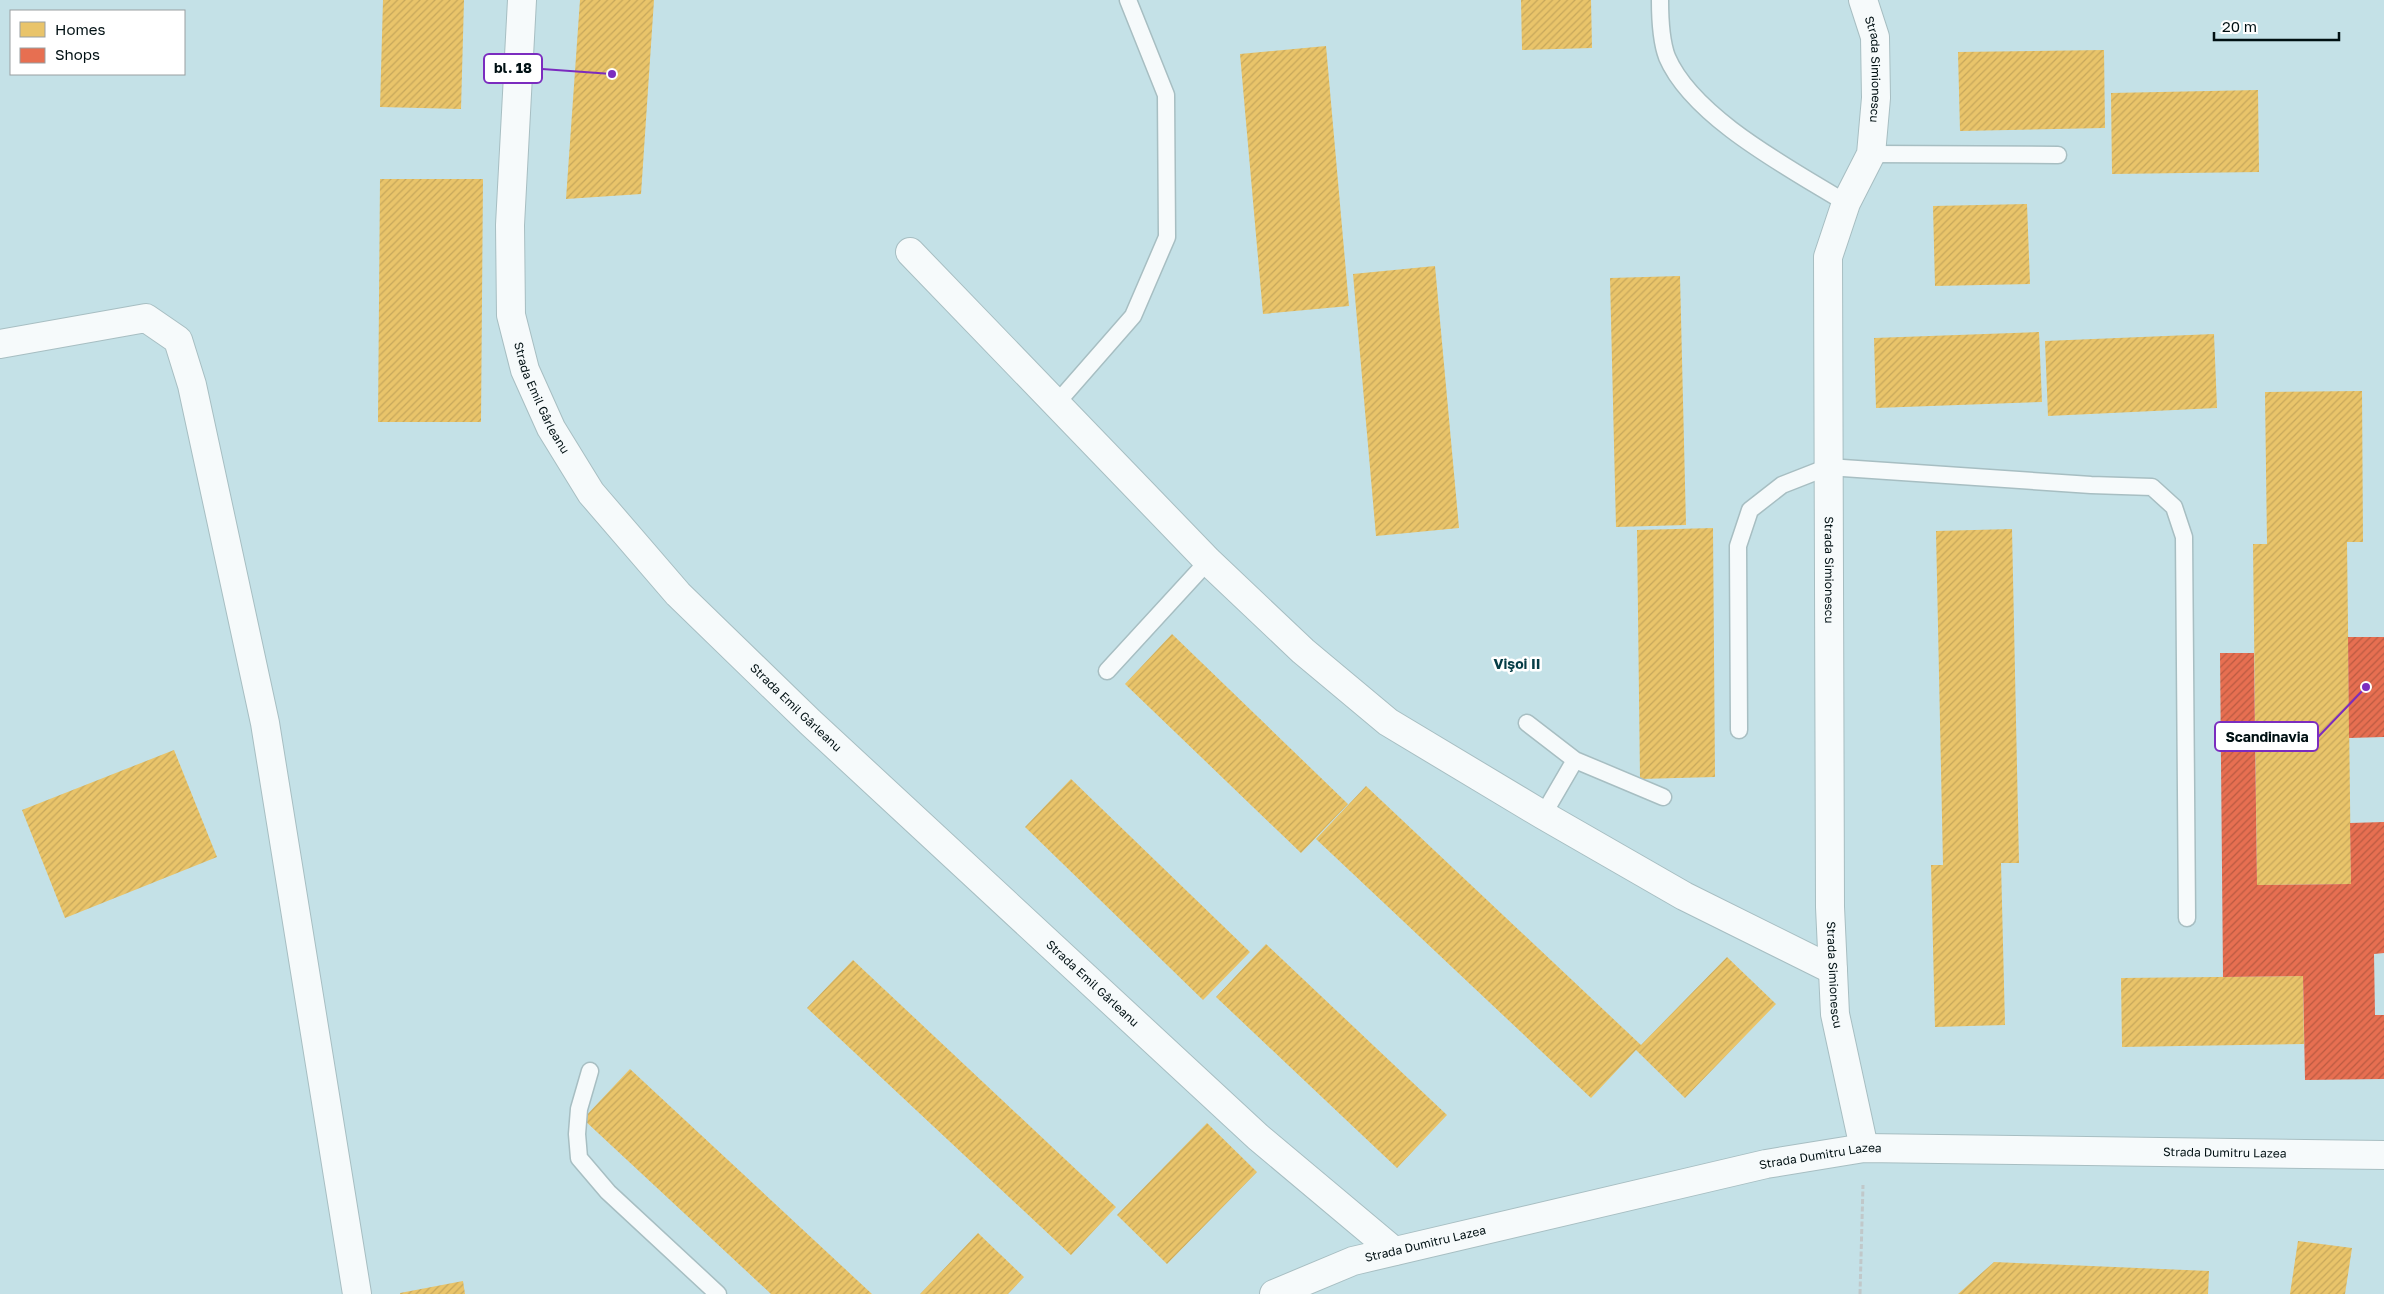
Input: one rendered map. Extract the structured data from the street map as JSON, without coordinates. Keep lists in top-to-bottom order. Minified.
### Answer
{"streets":{"street":["Strada Simionescu","Strada Emil Gârleanu","Strada Dumitru Lazea"]},"crossings":[["Strada Simionescu","Strada Dumitru Lazea"],["Strada Emil Gârleanu","Strada Dumitru Lazea"]],"districts":["Vişoi II"],"places":["bl. 18","Scandinavia"],"legend":["Homes","Shops"],"scale_bar":"20 m"}
